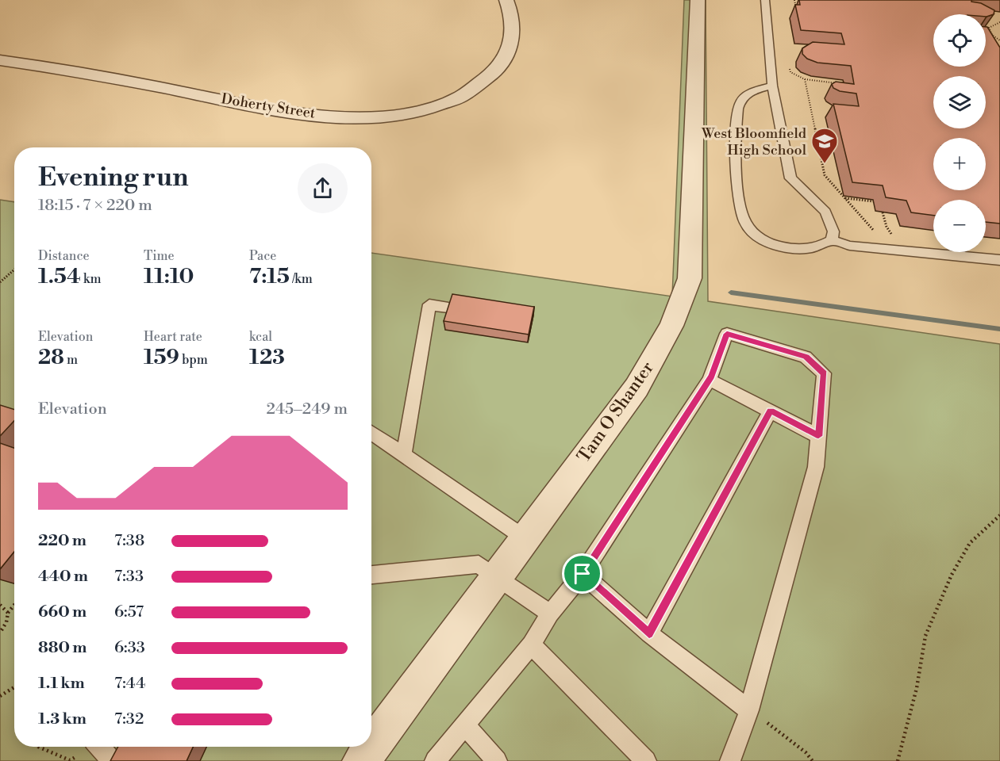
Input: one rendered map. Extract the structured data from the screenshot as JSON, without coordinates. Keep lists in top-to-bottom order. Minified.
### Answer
{"streets":{"street":["Doherty Street","Tam O Shanter"]},"places":{"school or university":["West Bloomfield High School"]},"page":{"map_buttons":["+","−"],"heading":["Evening run","18:15 · 7 × 220 m"],"stats":[["Distance","1.54 km"],["Time","11:10"],["Pace","7:15 /km"],["Elevation","28 m"],["Heart rate","159 bpm"],["kcal","123"]],"chart":["Elevation","245–249 m"],"list":[{"name":"220 m","note":"7:38"},{"name":"440 m","note":"7:33"},{"name":"660 m","note":"6:57"},{"name":"880 m","note":"6:33"},{"name":"1.1 km","note":"7:44"},{"name":"1.3 km","note":"7:32"}]}}
